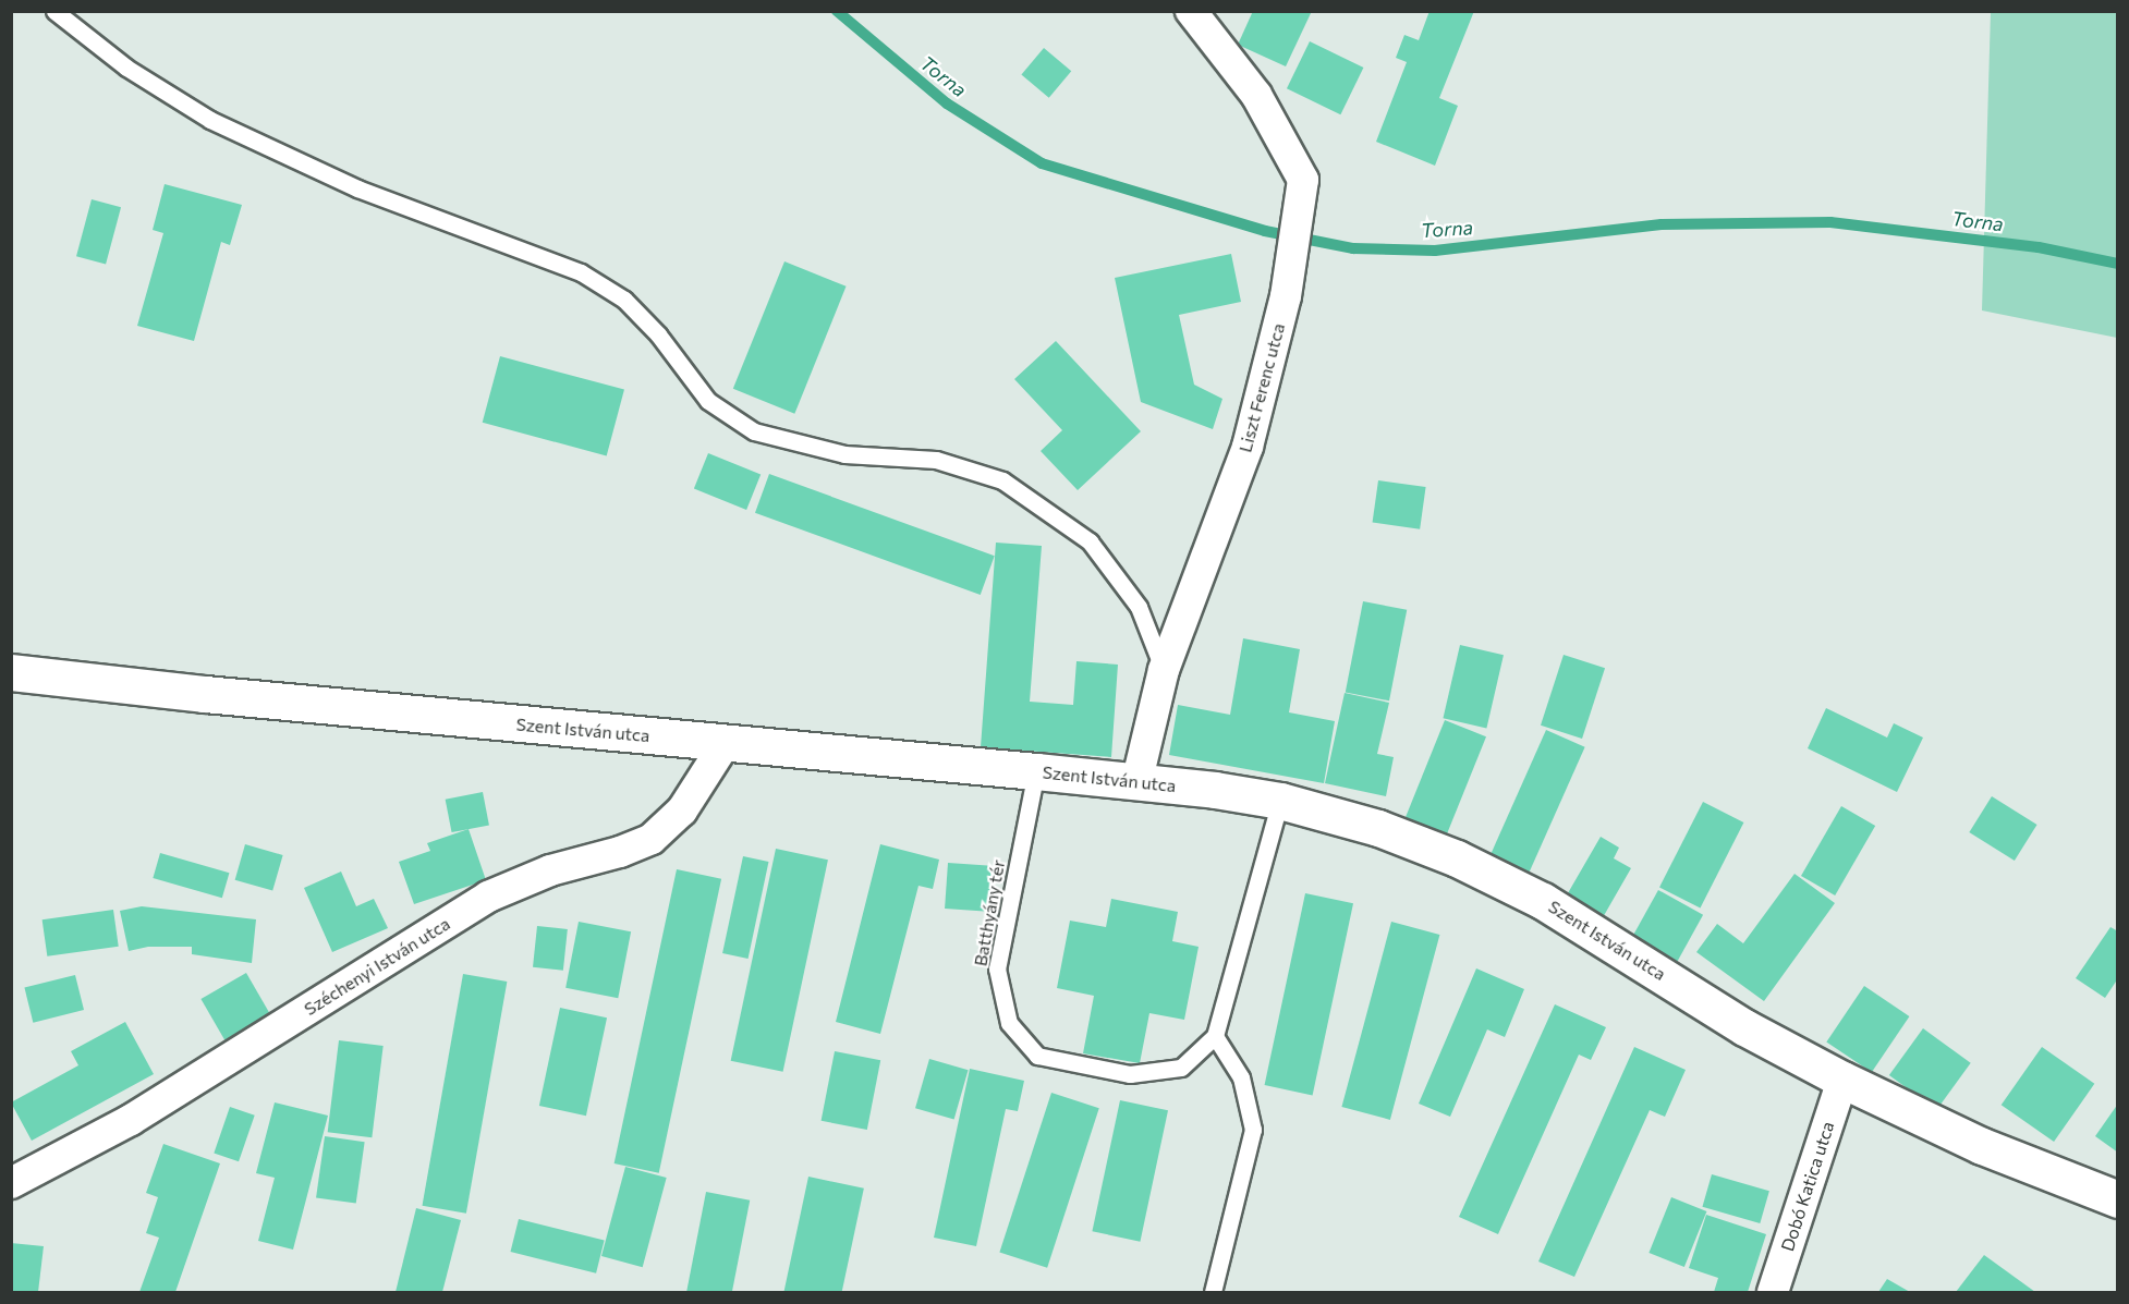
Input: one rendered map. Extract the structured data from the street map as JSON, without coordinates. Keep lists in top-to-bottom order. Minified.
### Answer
{"streets":{"main road":["Szent István utca"],"street":["Liszt Ferenc utca","Széchenyi István utca","Dobó Katica utca"],"lane":["Batthyány tér"]},"crossings":[["Liszt Ferenc utca","Szent István utca"],["Szent István utca","Batthyány tér"],["Szent István utca","Széchenyi István utca"],["Szent István utca","Dobó Katica utca"]],"water":["Torna"]}
